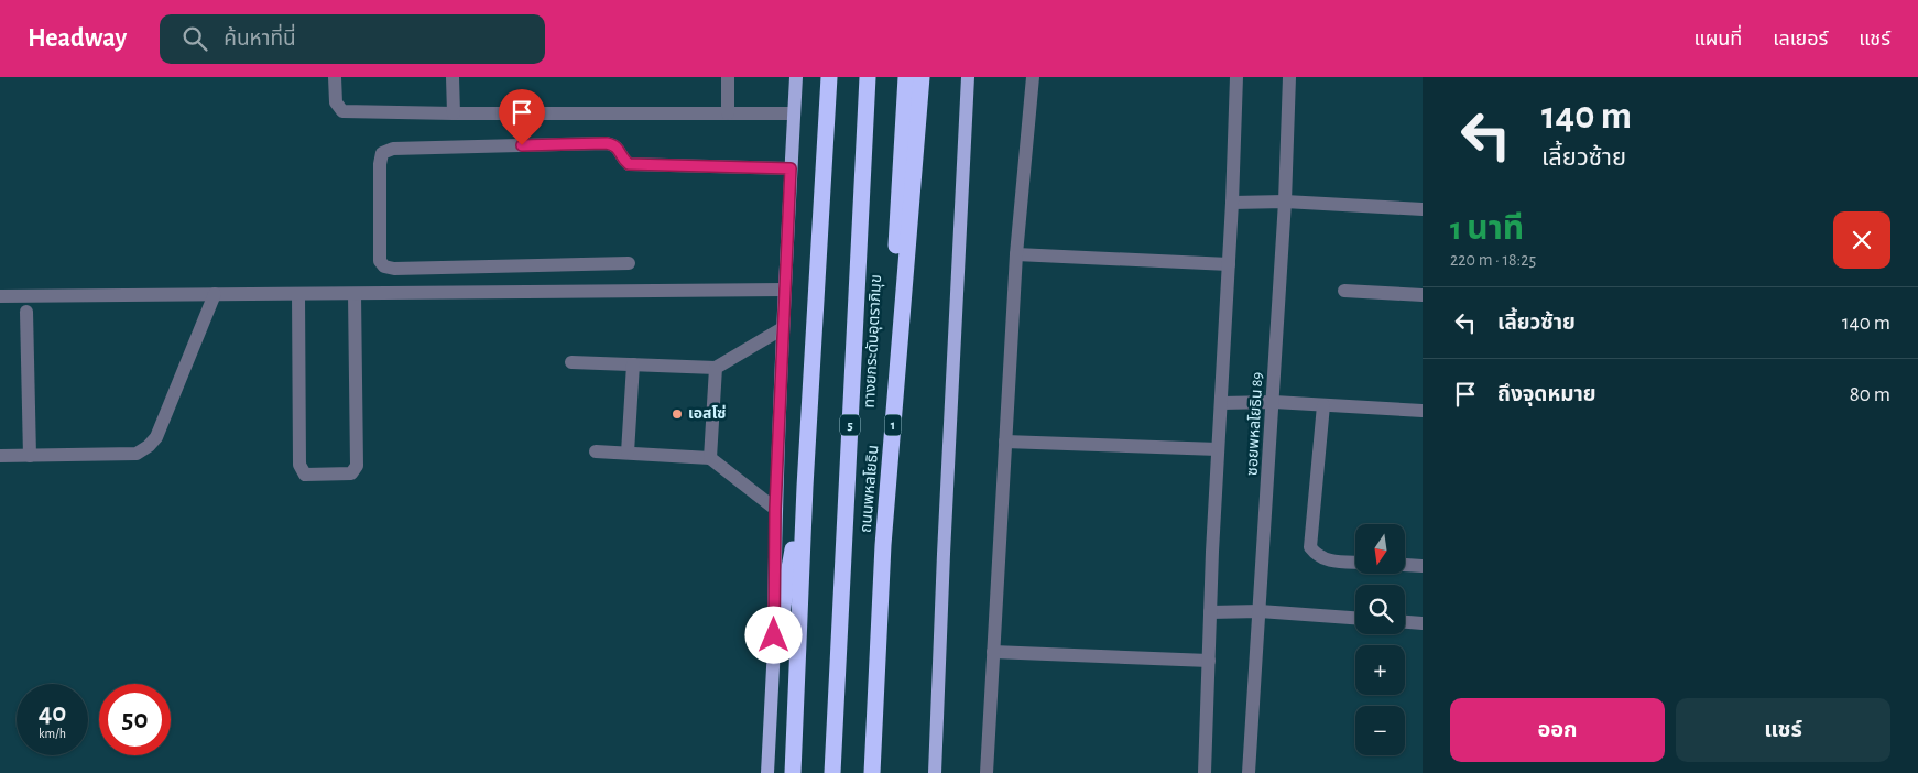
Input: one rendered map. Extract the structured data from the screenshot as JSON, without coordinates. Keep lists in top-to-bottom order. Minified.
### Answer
{"streets":{"highway":["ทางยกระดับอุตราภิมุข","5","1","ถนนพหลโยธิน"],"street":["ซอยพหลโยธิน 89"]},"crossings":[["ทางยกระดับอุตราภิมุข","ถนนพหลโยธิน"]],"places":["เอสโซ่"],"north":"bottom","page":{"header":"Headway","search":"ค้นหาที่นี่","nav":["แผนที่","เลเยอร์","แชร์"],"turn":["140 m","เลี้ยวซ้าย"],"heading":["1 นาที","220 m · 18:25"],"list":[{"name":"เลี้ยวซ้าย","value":"140 m"},{"name":"ถึงจุดหมาย","value":"80 m"}],"map_buttons":["+","−"],"speed":"40 km/h","limit":"50","buttons":["ออก","แชร์"]}}
